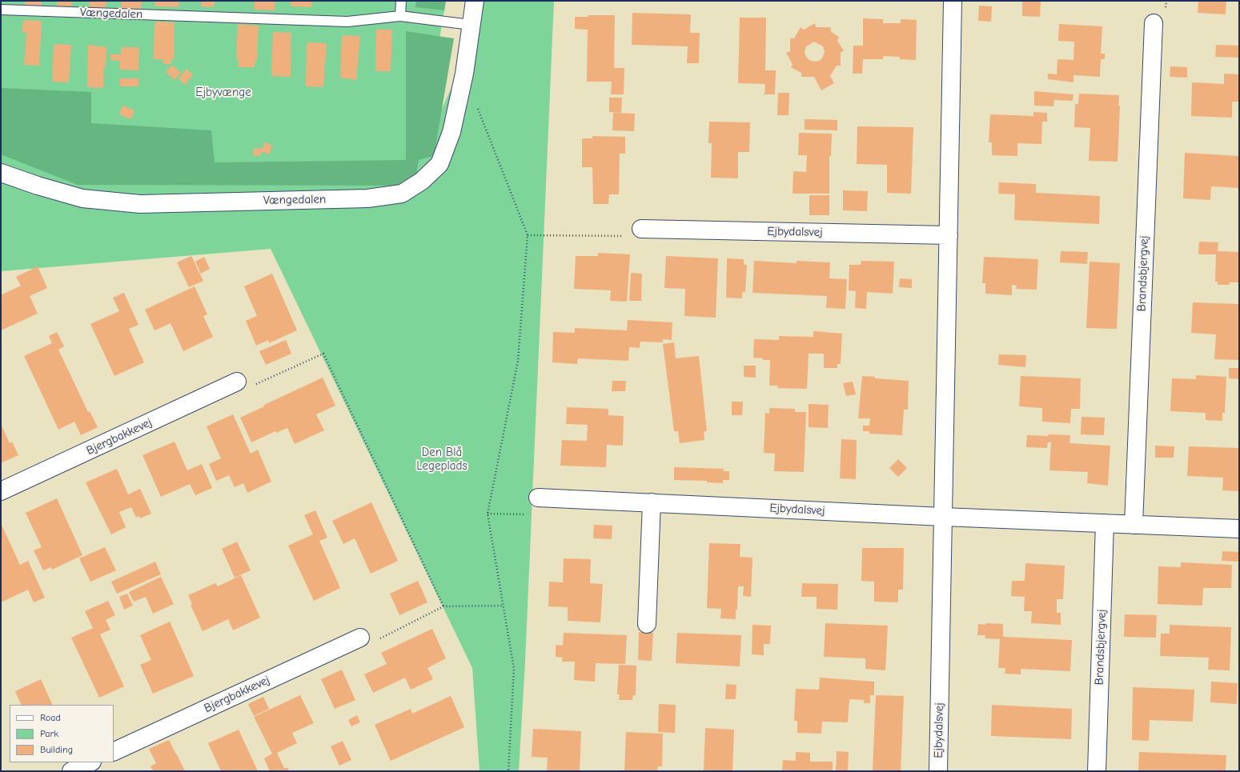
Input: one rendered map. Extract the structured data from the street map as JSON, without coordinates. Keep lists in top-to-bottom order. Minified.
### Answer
{"streets":{"street":["Vængedalen","Ejbydalsvej","Brandsbjergvej","Bjergbakkevej"]},"parks":["Ejbyvænge","Den Blå Legeplads"],"legend":["Road","Park","Building"]}
